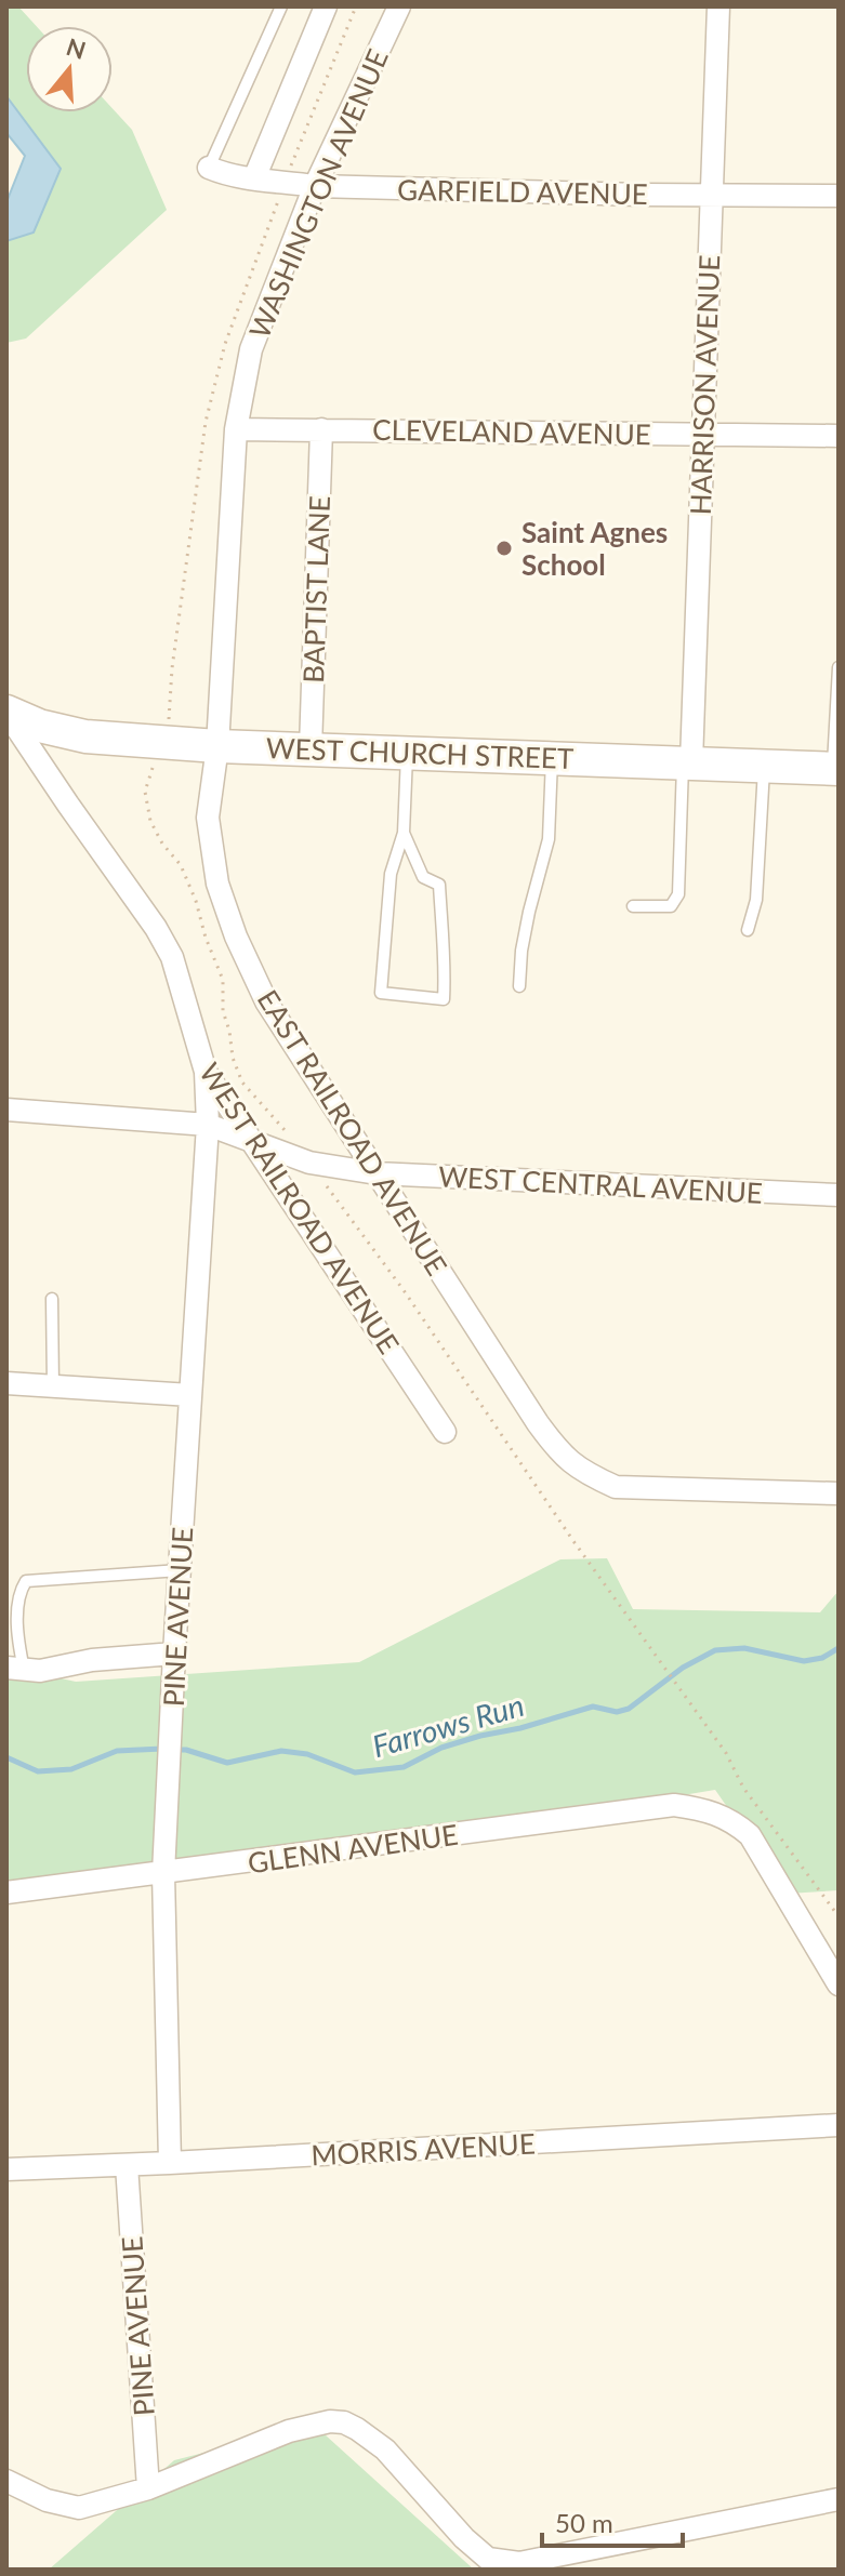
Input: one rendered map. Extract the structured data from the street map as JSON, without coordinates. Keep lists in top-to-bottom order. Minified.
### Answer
{"streets":{"main road":["WEST CHURCH STREET"],"street":["GARFIELD AVENUE","WASHINGTON AVENUE","HARRISON AVENUE","CLEVELAND AVENUE","BAPTIST LANE","EAST RAILROAD AVENUE","WEST CENTRAL AVENUE","WEST RAILROAD AVENUE","PINE AVENUE","GLENN AVENUE","MORRIS AVENUE"]},"crossings":[["GARFIELD AVENUE","WASHINGTON AVENUE"],["GARFIELD AVENUE","HARRISON AVENUE"],["WASHINGTON AVENUE","CLEVELAND AVENUE"],["WASHINGTON AVENUE","WEST CHURCH STREET"],["WASHINGTON AVENUE","EAST RAILROAD AVENUE"],["HARRISON AVENUE","CLEVELAND AVENUE"],["HARRISON AVENUE","WEST CHURCH STREET"],["CLEVELAND AVENUE","BAPTIST LANE"],["BAPTIST LANE","WEST CHURCH STREET"],["WEST CHURCH STREET","EAST RAILROAD AVENUE"],["WEST CHURCH STREET","WEST RAILROAD AVENUE"],["EAST RAILROAD AVENUE","WEST CENTRAL AVENUE"],["WEST CENTRAL AVENUE","WEST RAILROAD AVENUE"],["WEST CENTRAL AVENUE","PINE AVENUE"],["WEST RAILROAD AVENUE","PINE AVENUE"],["PINE AVENUE","GLENN AVENUE"],["PINE AVENUE","MORRIS AVENUE"]],"water":["Farrows Run"],"places":["Saint Agnes School"],"scale_bar":"50 m","north":"top"}
